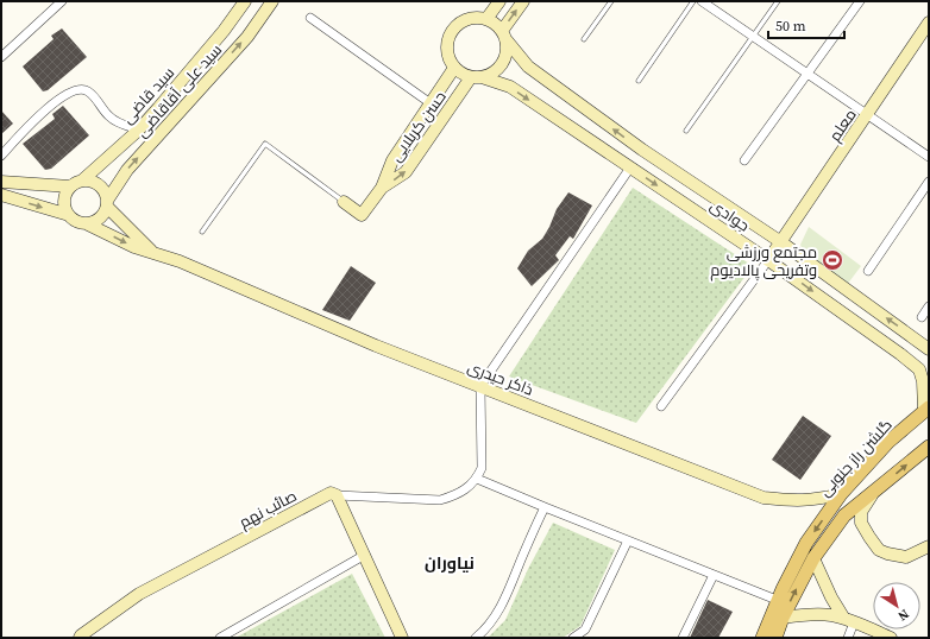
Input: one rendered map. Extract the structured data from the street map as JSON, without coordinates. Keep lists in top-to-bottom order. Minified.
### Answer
{"streets":{"main road":["گلشن راز جنوبی"],"street":["سید علی آقاقاضی","سید قاضی","معلم","حسن کربلایی","جوادی","ذاکر حیدری","صائب نهم"]},"crossings":[["سید علی آقاقاضی","سید قاضی"],["سید علی آقاقاضی","ذاکر حیدری"],["سید قاضی","ذاکر حیدری"],["معلم","جوادی"],["حسن کربلایی","جوادی"],["جوادی","گلشن راز جنوبی"],["ذاکر حیدری","گلشن راز جنوبی"]],"one_way":["سید علی آقاقاضی"],"districts":["نیاوران"],"places":{"sports":["مجتمع ورزشی وتفریحی پالادیوم"]},"scale_bar":"50 m","north":"bottom right"}
